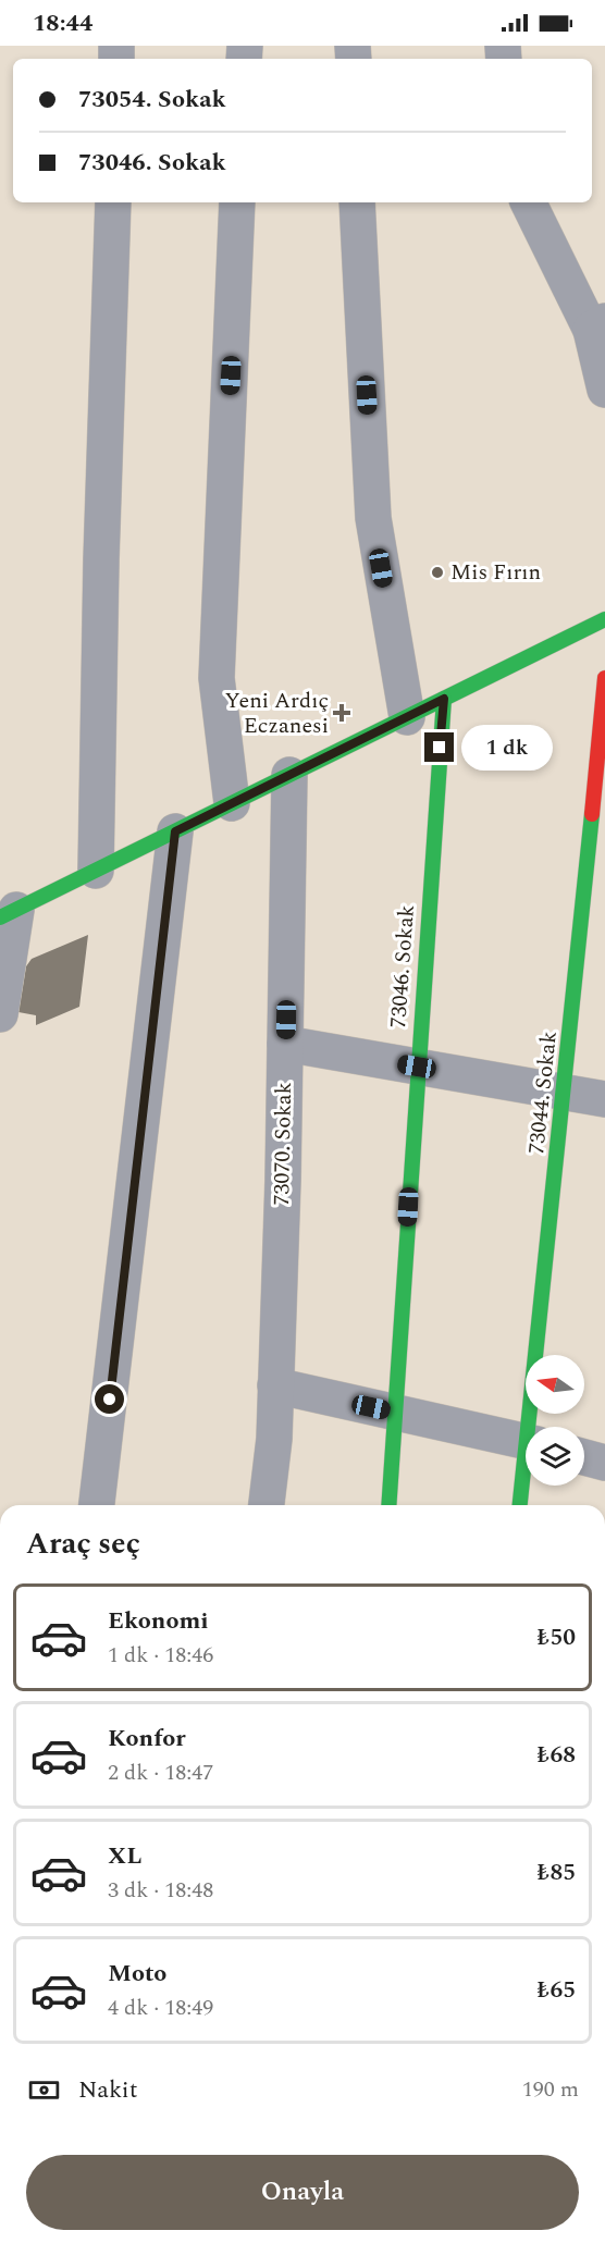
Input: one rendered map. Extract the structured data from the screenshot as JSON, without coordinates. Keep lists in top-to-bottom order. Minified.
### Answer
{"streets":{"street":["73046. Sokak","73044. Sokak","73070. Sokak"]},"places":{"other":["Mis Fırın"],"health":["Yeni Ardıç Eczanesi"]},"north":"left","page":{"status":"18:44","banner":["73054. Sokak","73046. Sokak"],"bubble":"1 dk","heading":"Araç seç","list":[{"name":"Ekonomi","note":"1 dk · 18:46","value":"₺50"},{"name":"Konfor","note":"2 dk · 18:47","value":"₺68"},{"name":"XL","note":"3 dk · 18:48","value":"₺85"},{"name":"Moto","note":"4 dk · 18:49","value":"₺65"}],"pay":["Nakit","190 m"],"buttons":"Onayla"}}
